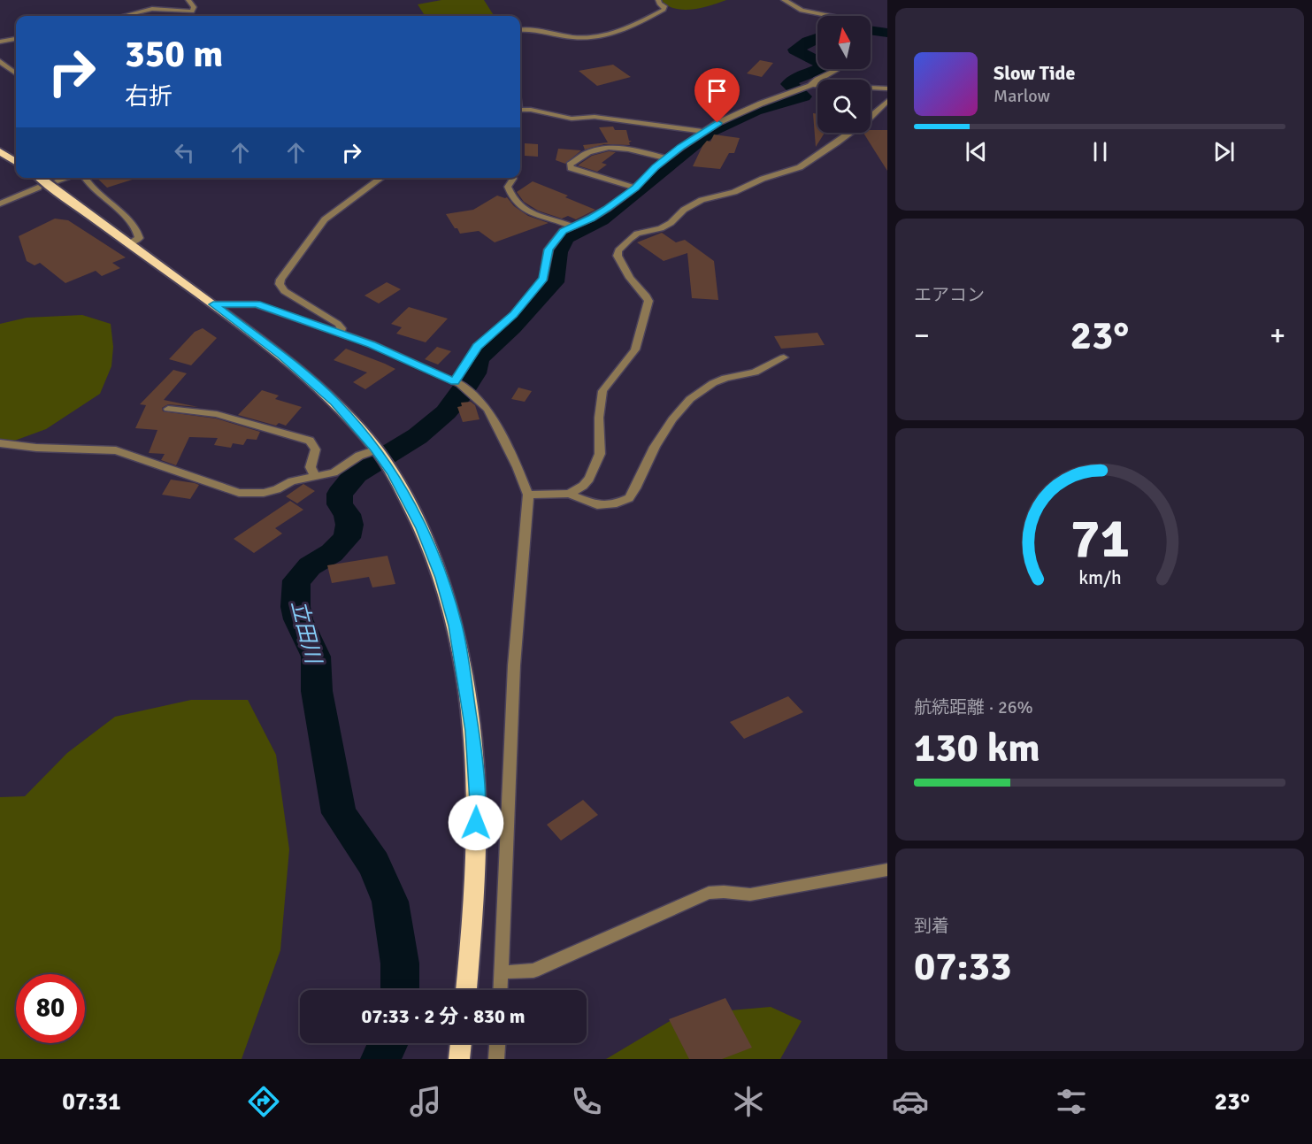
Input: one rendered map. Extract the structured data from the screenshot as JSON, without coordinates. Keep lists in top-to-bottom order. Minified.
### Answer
{"water":["立田川"],"north":"top","page":{"turn":["350 m","右折"],"song":["Slow Tide","Marlow"],"tile":["エアコン",["航続距離 · 26%","130 km"],["到着","07:33"]],"heat":["−","23°","+"],"limit":"80","trip":"07:33 · 2 分 · 830 m","tabs":["07:31","23°"],"gauge":["71","km/h"]}}
